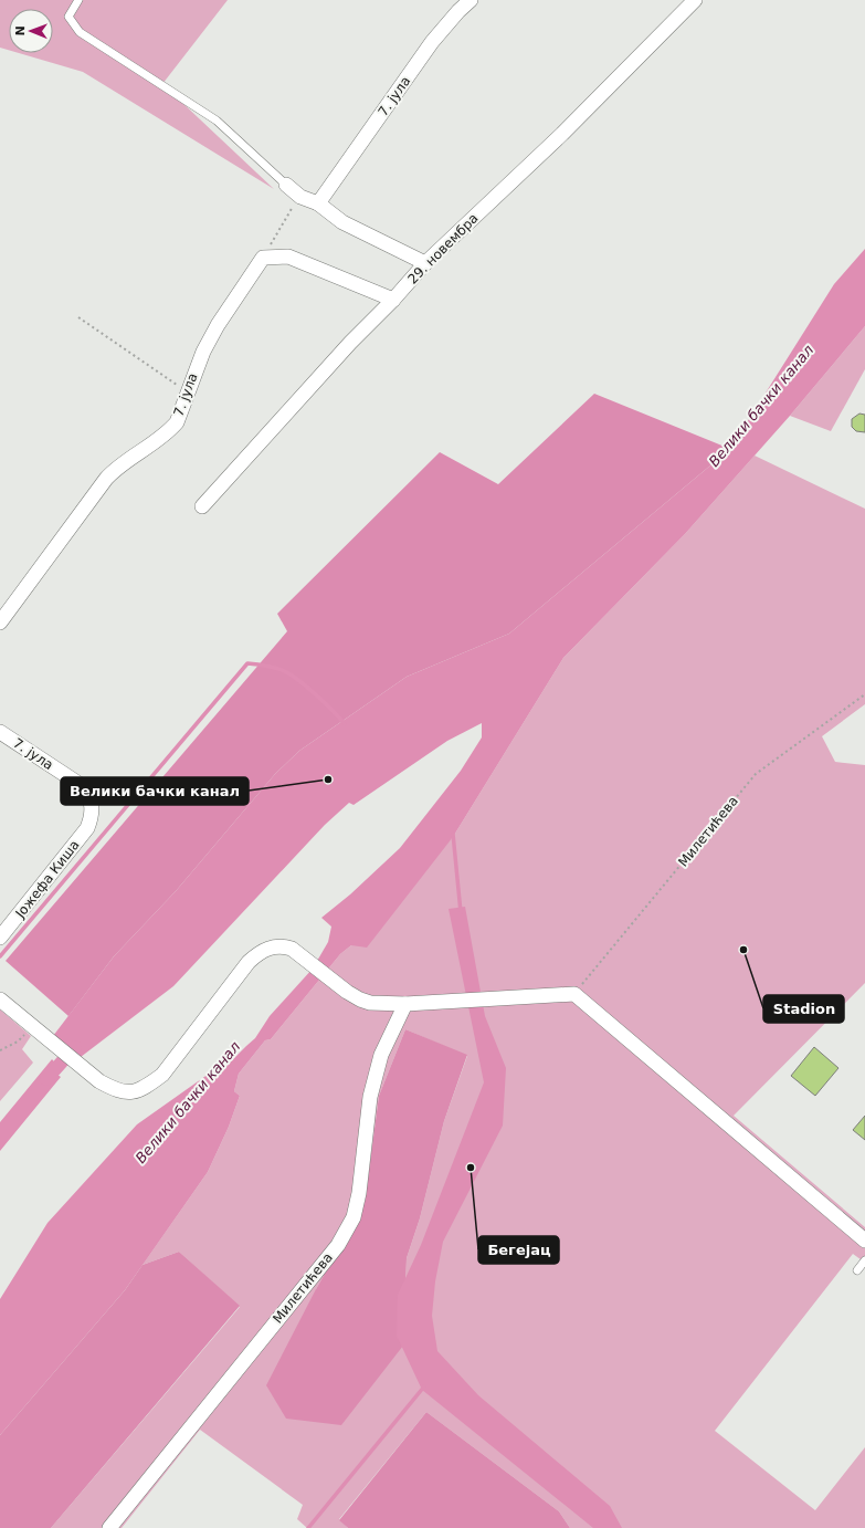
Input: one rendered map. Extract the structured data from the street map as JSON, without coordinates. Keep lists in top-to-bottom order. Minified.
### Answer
{"streets":{"street":["7. јула","29. новембра","Милетићева","Јожефа Киша"]},"crossings":[["7. јула","Јожефа Киша"]],"water":["Велики бачки канал"],"places":["Велики бачки канал","Stadion","Бегејац"],"north":"left"}
